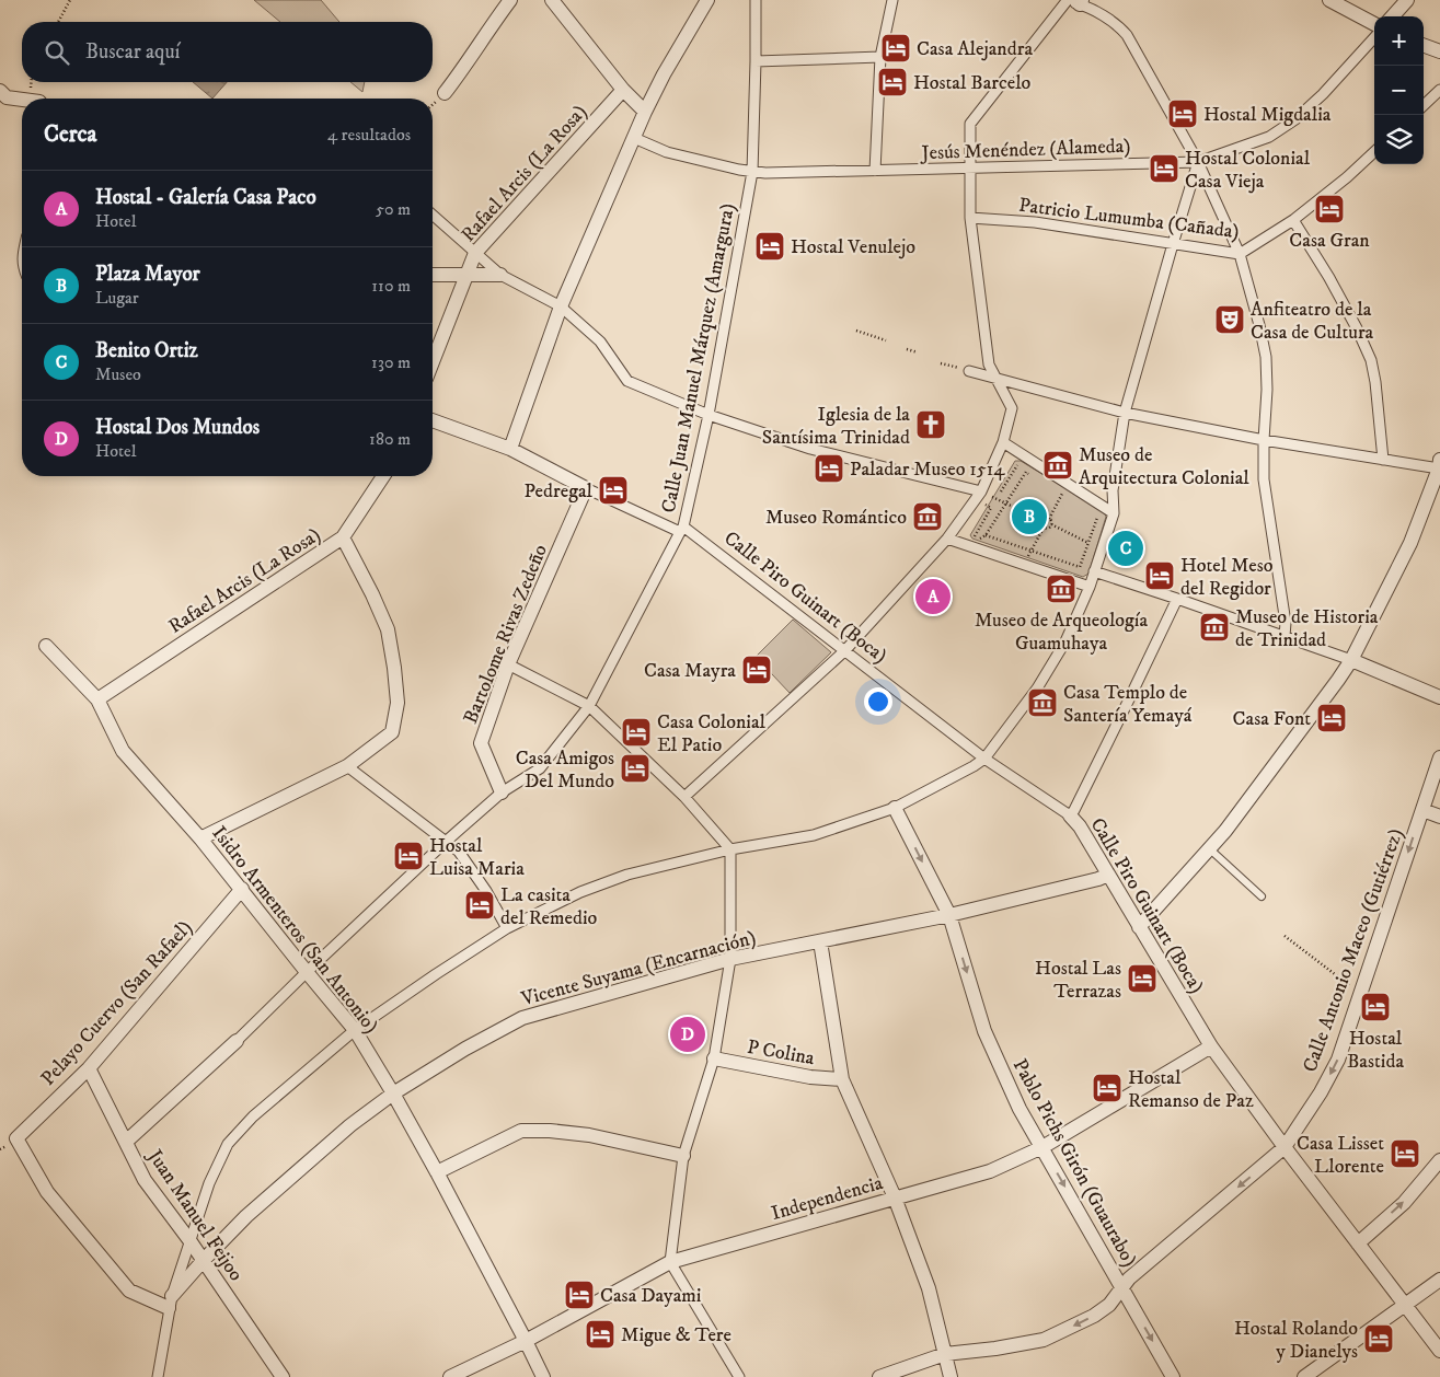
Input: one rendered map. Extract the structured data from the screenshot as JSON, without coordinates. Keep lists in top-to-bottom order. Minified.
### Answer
{"streets":{"street":["Jesús Menéndez (Alameda)","Rafael Arcis (La Rosa)","Patricio Lumumba (Cañada)","Calle Juan Manuel Márquez (Amargura)","Calle Piro Guinart (Boca)","Bartolome Rivas Zedeño","Isidro Armenteros (San Antonio)","Calle Antonio Maceo (Gutiérrez)","Vicente Suyama (Encarnación)","Pelayo Cuervo (San Rafael)","P Colina","Pablo Pichs Girón (Guaurabo)","Independencia","Juan Manuel Feijoo"]},"crossings":[["Jesús Menéndez (Alameda)","Calle Juan Manuel Márquez (Amargura)"],["Rafael Arcis (La Rosa)","Isidro Armenteros (San Antonio)"],["Calle Juan Manuel Márquez (Amargura)","Calle Piro Guinart (Boca)"],["Calle Juan Manuel Márquez (Amargura)","Bartolome Rivas Zedeño"],["Calle Juan Manuel Márquez (Amargura)","Isidro Armenteros (San Antonio)"],["Calle Piro Guinart (Boca)","Bartolome Rivas Zedeño"],["Calle Piro Guinart (Boca)","Calle Antonio Maceo (Gutiérrez)"],["Calle Piro Guinart (Boca)","Vicente Suyama (Encarnación)"],["Calle Piro Guinart (Boca)","Independencia"],["Isidro Armenteros (San Antonio)","Vicente Suyama (Encarnación)"],["Isidro Armenteros (San Antonio)","Pelayo Cuervo (San Rafael)"],["Isidro Armenteros (San Antonio)","Independencia"],["Calle Antonio Maceo (Gutiérrez)","Pablo Pichs Girón (Guaurabo)"],["Vicente Suyama (Encarnación)","Pelayo Cuervo (San Rafael)"],["Vicente Suyama (Encarnación)","Pablo Pichs Girón (Guaurabo)"],["Vicente Suyama (Encarnación)","Juan Manuel Feijoo"],["Pelayo Cuervo (San Rafael)","Juan Manuel Feijoo"],["Pablo Pichs Girón (Guaurabo)","Independencia"]],"one_way":["Calle Antonio Maceo (Gutiérrez)","Pablo Pichs Girón (Guaurabo)"],"places":{"hotel":["Casa Alejandra","Hostal Barcelo","Hostal Migdalia","Hostal Colonial Casa Vieja","Casa Gran","Hostal Venulejo","Paladar Museo 1514","Pedregal","Hotel Meso del Regidor","Casa Mayra","Casa Font","Casa Colonial El Patio","Casa Amigos Del Mundo","Hostal Luisa Maria","La casita del Remedio","Hostal Las Terrazas","Hostal Bastida","Hostal Remanso de Paz","Casa Lisset Llorente","Casa Dayami","Migue & Tere","Hostal Rolando y Dianelys"],"theatre":["Anfiteatro de la Casa de Cultura"],"church":["Iglesia de la Santísima Trinidad"],"museum":["Museo de Arquitectura Colonial","Museo Romántico","Museo de Arqueología Guamuhaya","Museo de Historia de Trinidad","Casa Templo de Santería Yemayá"]},"page":{"map_buttons":["+","−"],"search":"Buscar aquí","heading":["Cerca","4 resultados"],"list":[{"mark":"A","name":"Hostal - Galería Casa Paco","note":"Hotel","value":"50 m"},{"mark":"B","name":"Plaza Mayor","note":"Lugar","value":"110 m"},{"mark":"C","name":"Benito Ortiz","note":"Museo","value":"130 m"},{"mark":"D","name":"Hostal Dos Mundos","note":"Hotel","value":"180 m"}],"pins":["B","C","A","D"]}}
